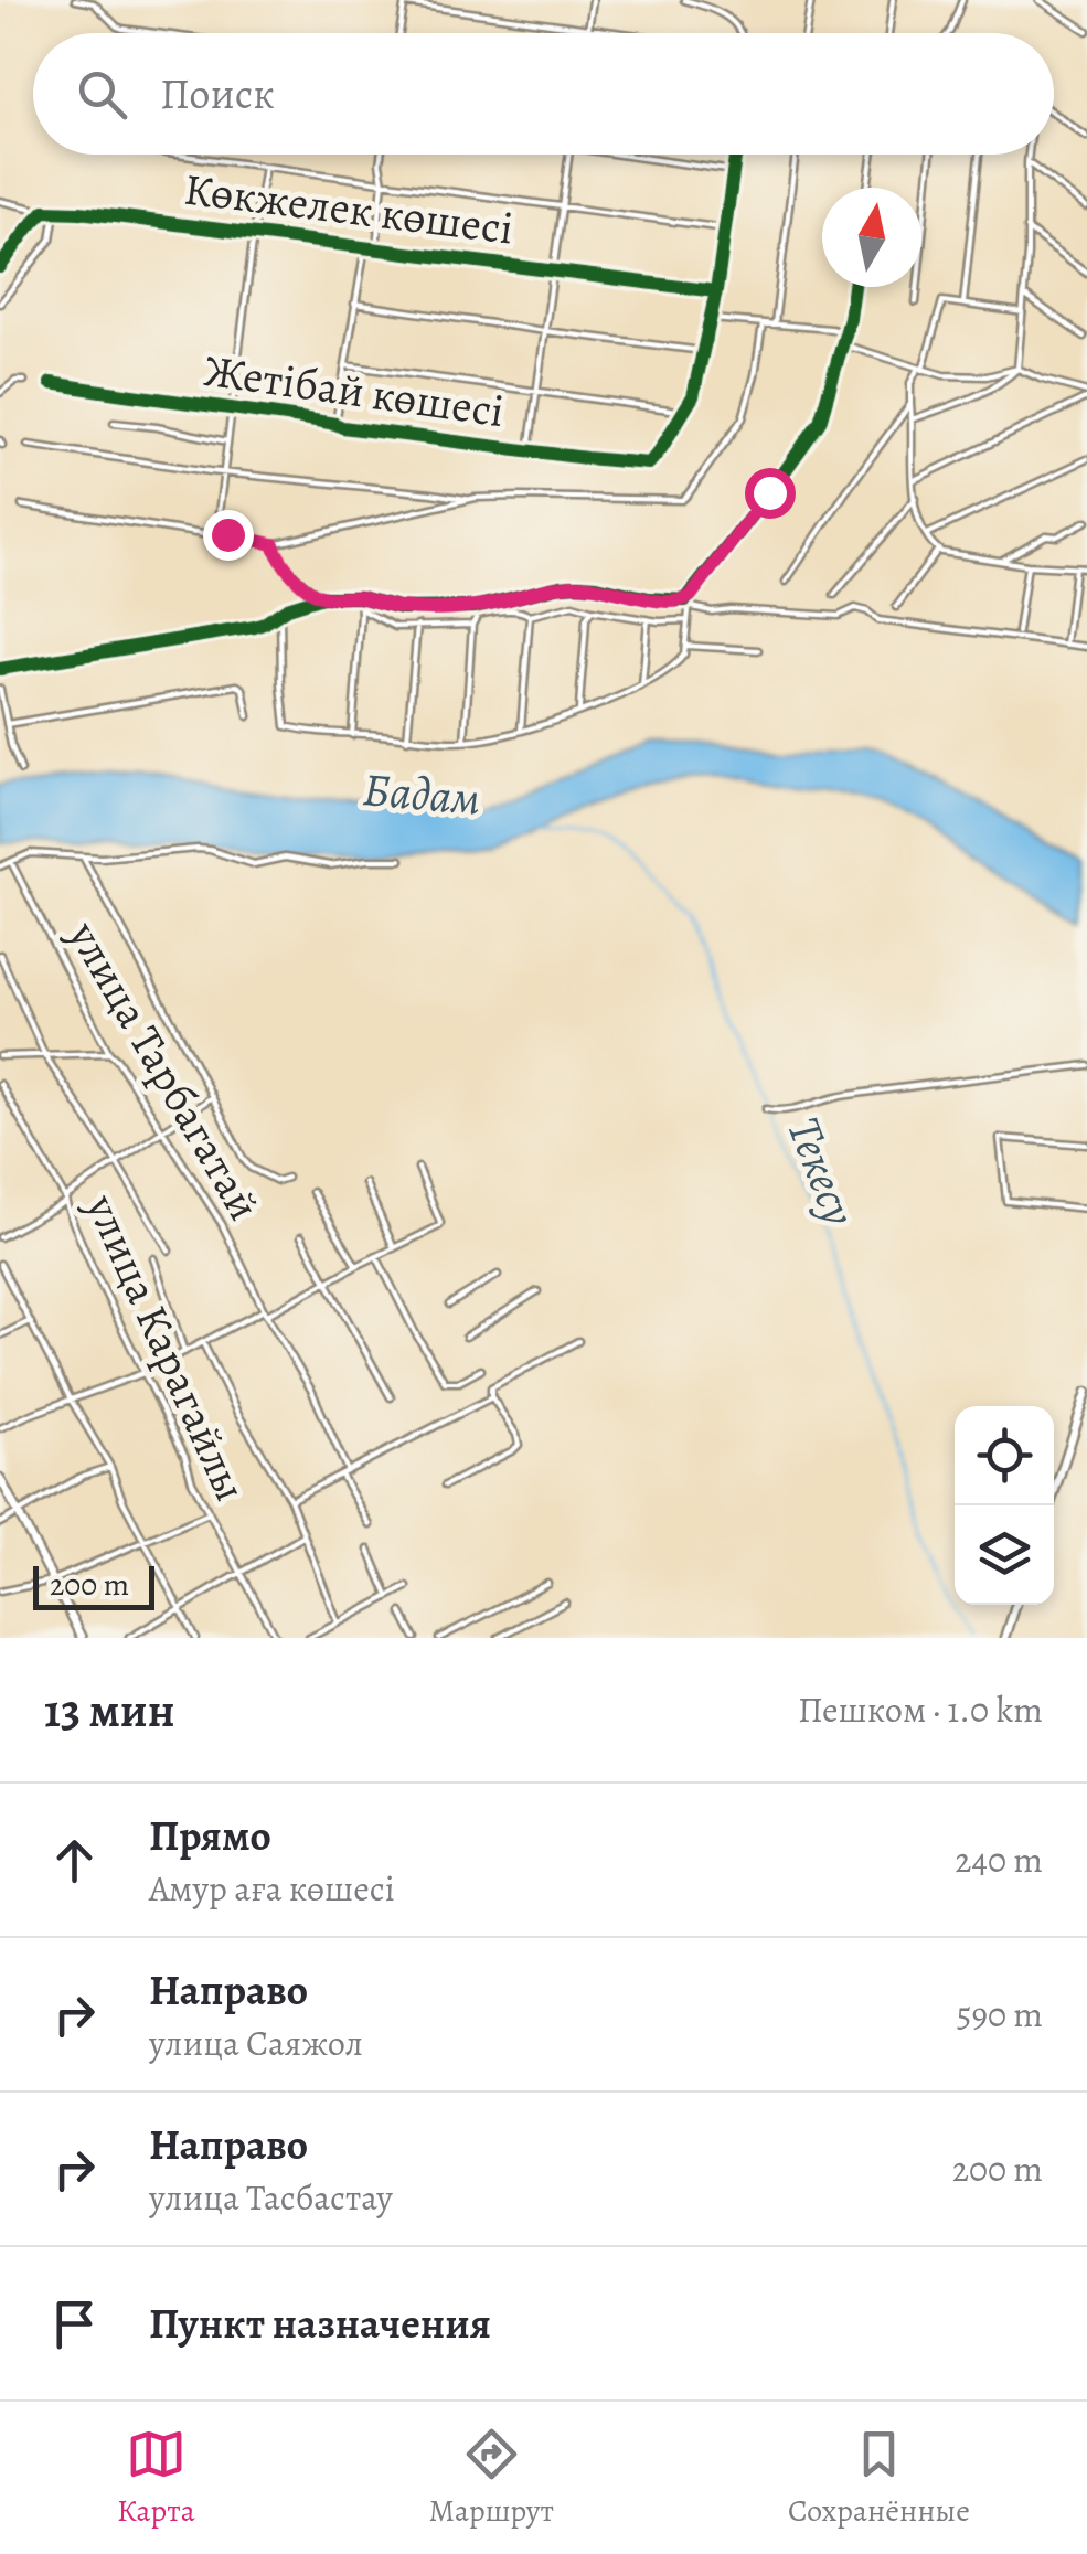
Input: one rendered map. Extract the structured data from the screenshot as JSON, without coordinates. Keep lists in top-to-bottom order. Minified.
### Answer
{"streets":{"street":["Көкжелек көшесі","Жетібай көшесі","улица Тарбагатай","улица Карагайлы"]},"water":["Бадам","Текесу"],"scale_bar":"200 m","north":"top","page":{"search":"Поиск","scale":"200 m","heading":["13 мин","Пешком · 1.0 km"],"list":[["Прямо","Амур аға көшесі","240 m"],["Направо","улица Саяжол","590 m"],["Направо","улица Тасбастау","200 m"],"Пункт назначения"],"nav":["Карта","Маршрут","Сохранённые"]}}
